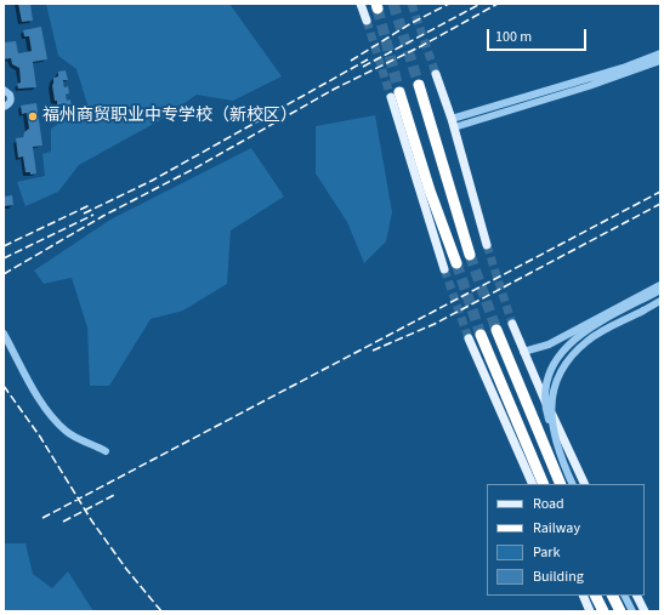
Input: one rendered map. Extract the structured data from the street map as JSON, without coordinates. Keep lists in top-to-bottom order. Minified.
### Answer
{"places":["福州商贸职业中专学校（新校区）"],"legend":["Road","Railway","Park","Building"],"scale_bar":"100 m"}
